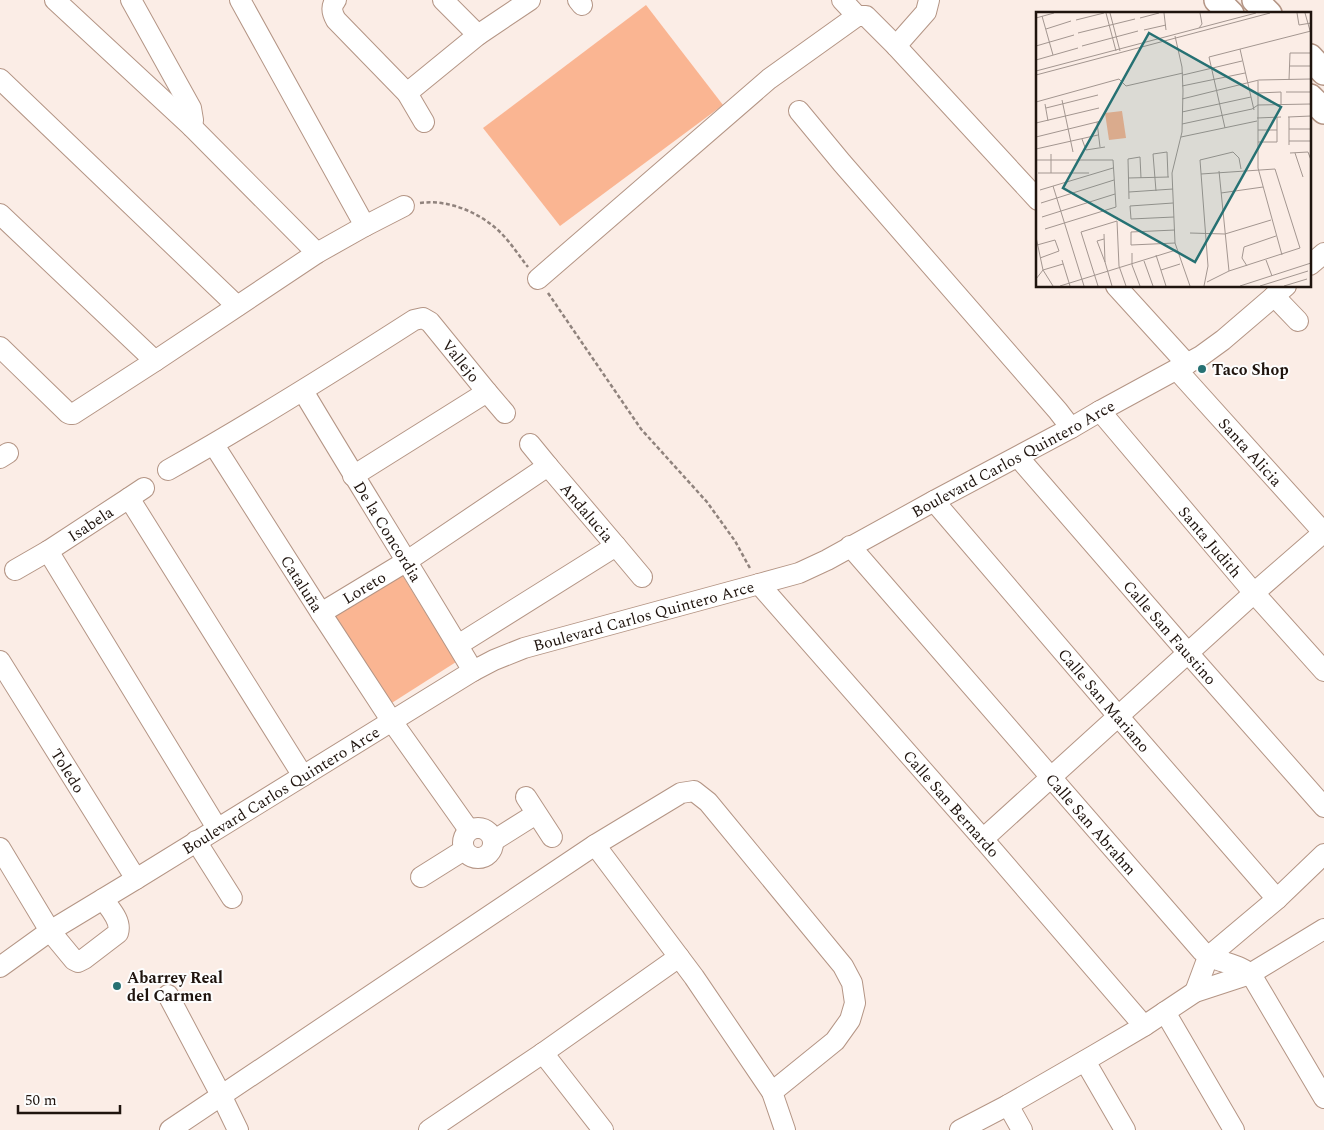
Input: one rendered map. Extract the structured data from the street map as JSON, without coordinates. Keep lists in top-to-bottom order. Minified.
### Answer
{"streets":{"street":["Vallejo","Santa Alicia","Boulevard Carlos Quintero Arce","Andalucia","Isabela","De la Concordia","Santa Judith","Cataluña","Loreto","Calle San Faustino","Calle San Mariano","Toledo","Calle San Bernardo","Calle San Abrahm"]},"crossings":[["Vallejo","De la Concordia"],["Santa Alicia","Boulevard Carlos Quintero Arce"],["Boulevard Carlos Quintero Arce","Isabela"],["Boulevard Carlos Quintero Arce","De la Concordia"],["Boulevard Carlos Quintero Arce","Santa Judith"],["Boulevard Carlos Quintero Arce","Cataluña"],["Boulevard Carlos Quintero Arce","Calle San Faustino"],["Boulevard Carlos Quintero Arce","Calle San Mariano"],["Boulevard Carlos Quintero Arce","Toledo"],["Boulevard Carlos Quintero Arce","Calle San Bernardo"],["Boulevard Carlos Quintero Arce","Calle San Abrahm"],["Andalucia","De la Concordia"],["Andalucia","Loreto"],["De la Concordia","Loreto"],["Cataluña","Loreto"]],"places":["Taco Shop","Abarrey Real del Carmen"],"scale_bar":"50 m"}
